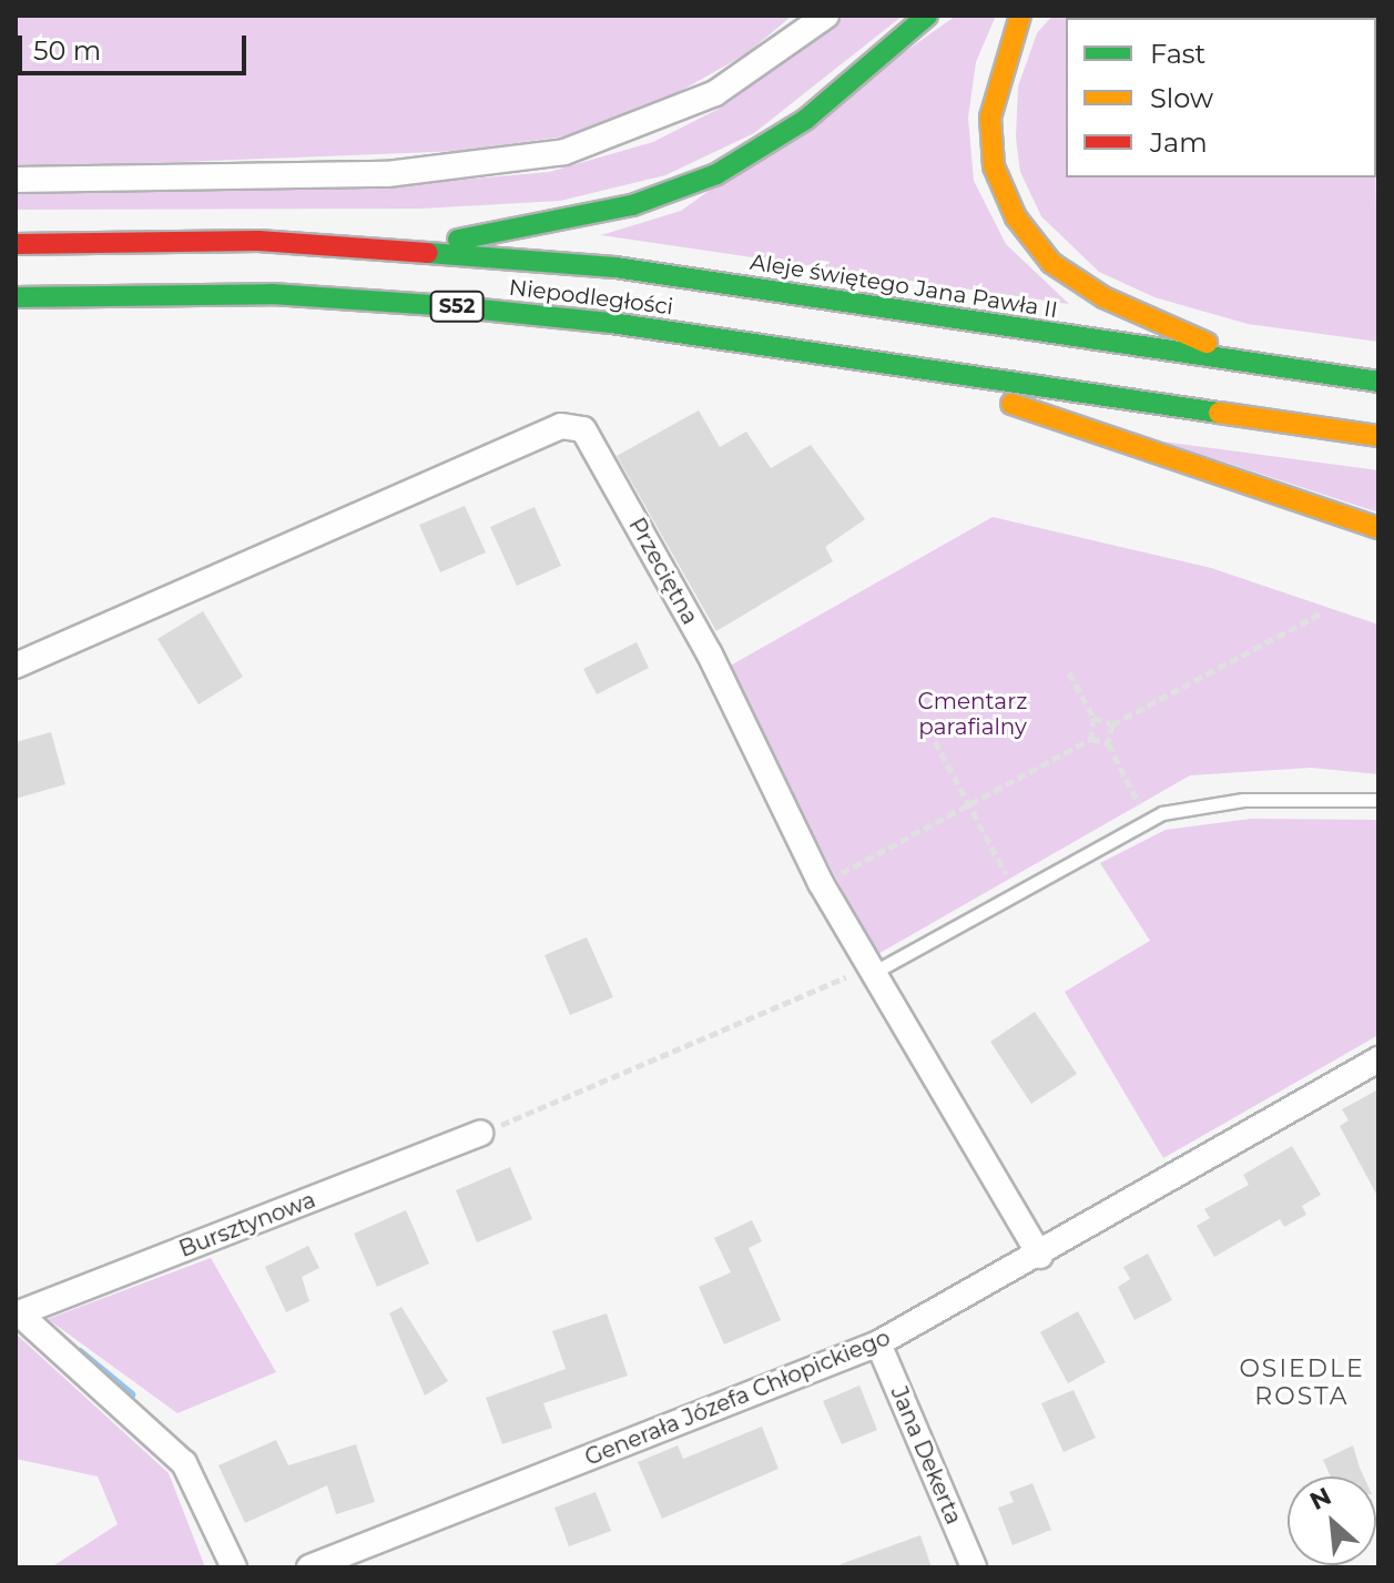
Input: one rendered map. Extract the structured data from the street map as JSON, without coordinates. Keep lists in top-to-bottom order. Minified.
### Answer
{"streets":{"highway":["Aleje świętego Jana Pawła II","Niepodległości","S52"],"street":["Przeciętna","Bursztynowa","Generała Józefa Chłopickiego","Jana Dekerta"]},"crossings":[["Niepodległości","S52"],["Przeciętna","Generała Józefa Chłopickiego"],["Generała Józefa Chłopickiego","Jana Dekerta"]],"districts":["OSIEDLE ROSTA"],"parks":["Cmentarz parafialny"],"legend":["Fast","Slow","Jam"],"scale_bar":"50 m","north":"top left"}
